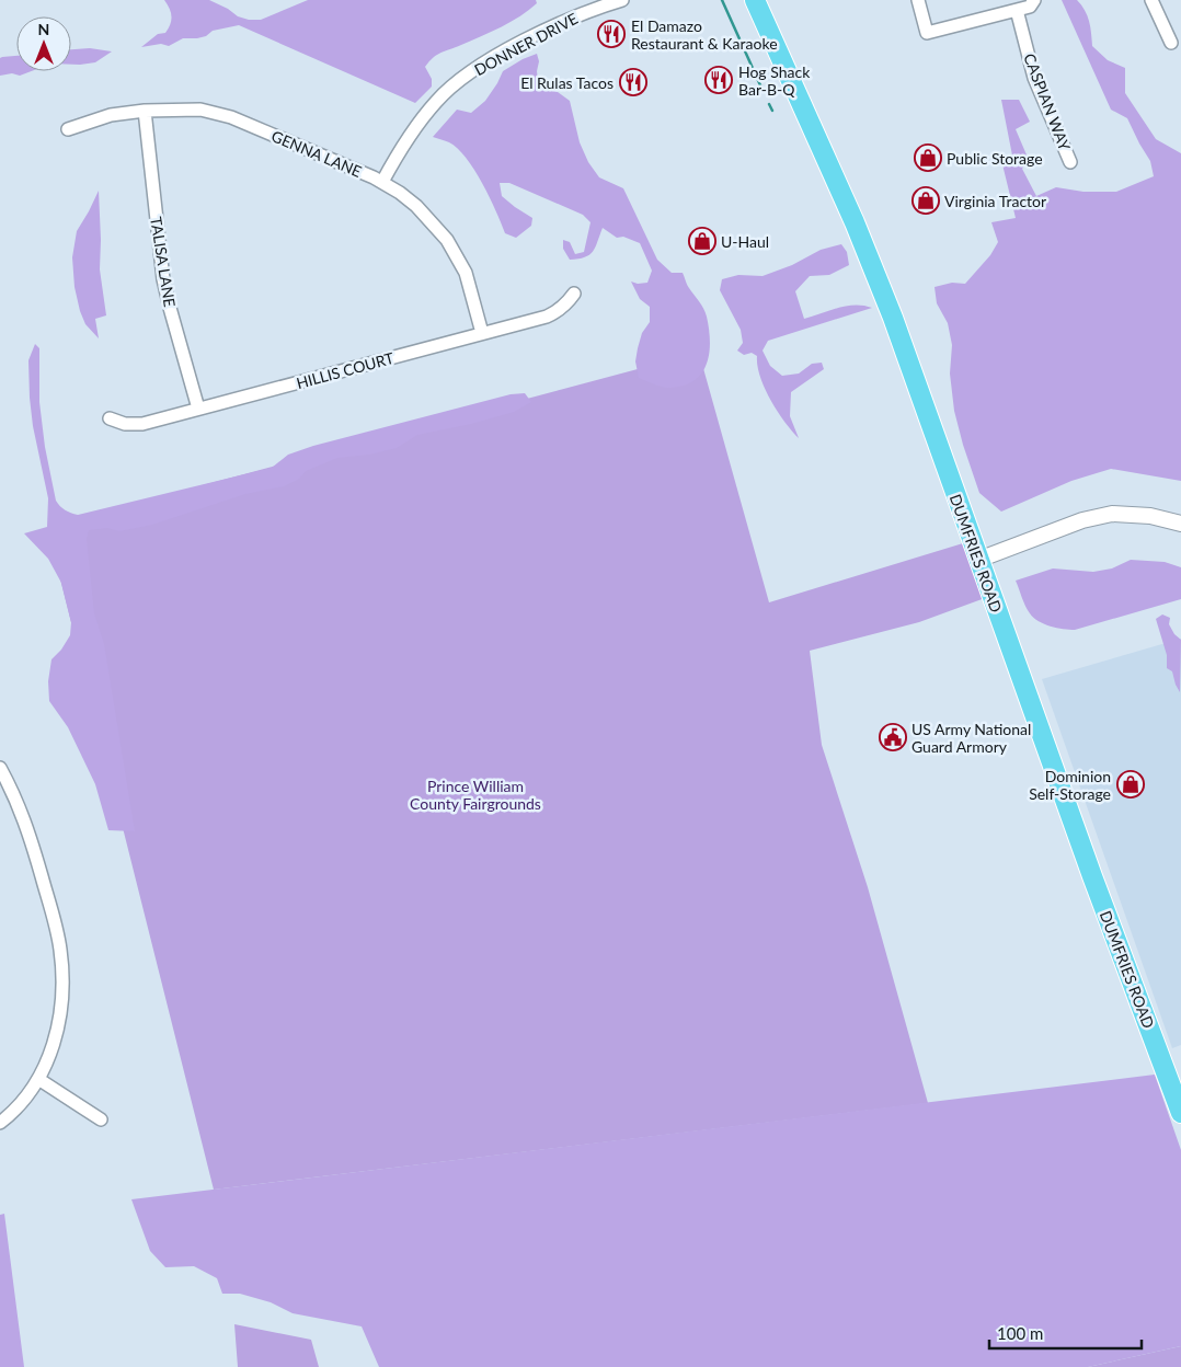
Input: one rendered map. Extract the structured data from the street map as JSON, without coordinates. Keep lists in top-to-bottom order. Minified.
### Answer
{"streets":{"main road":["DUMFRIES ROAD"],"street":["DONNER DRIVE","CASPIAN WAY","GENNA LANE","TALISA LANE","HILLIS COURT"]},"crossings":[["DONNER DRIVE","GENNA LANE"],["GENNA LANE","TALISA LANE"],["GENNA LANE","HILLIS COURT"],["TALISA LANE","HILLIS COURT"]],"parks":["Prince William County Fairgrounds"],"places":{"restaurant":["El Damazo Restaurant & Karaoke","Hog Shack Bar-B-Q","El Rulas Tacos"],"shop":["Public Storage","Virginia Tractor","U-Haul","Dominion Self-Storage"],"public building":["US Army National Guard Armory"]},"scale_bar":"100 m","north":"top"}
